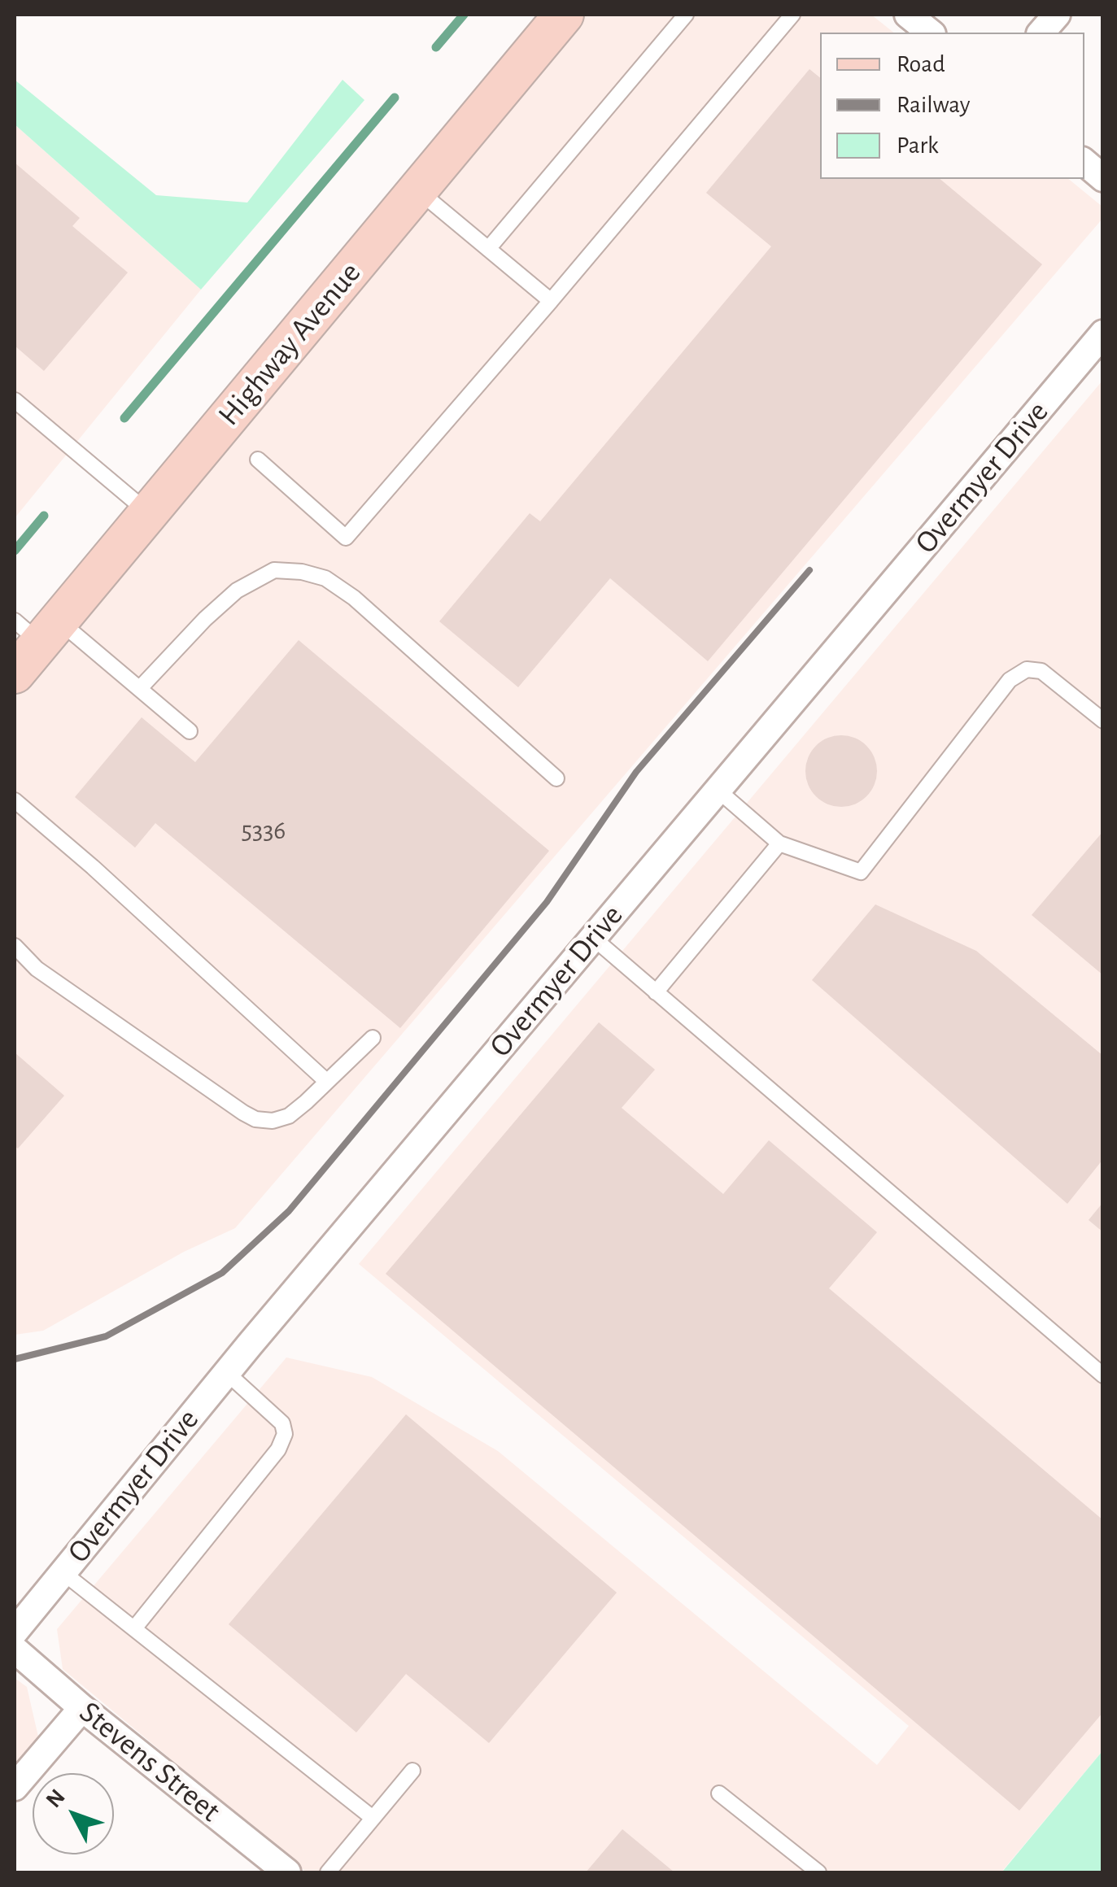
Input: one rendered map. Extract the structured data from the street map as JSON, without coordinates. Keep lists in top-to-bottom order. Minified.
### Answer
{"streets":{"street":["Highway Avenue","Overmyer Drive","Stevens Street"]},"house_numbers":["5336"],"legend":["Road","Railway","Park"],"north":"top left"}
